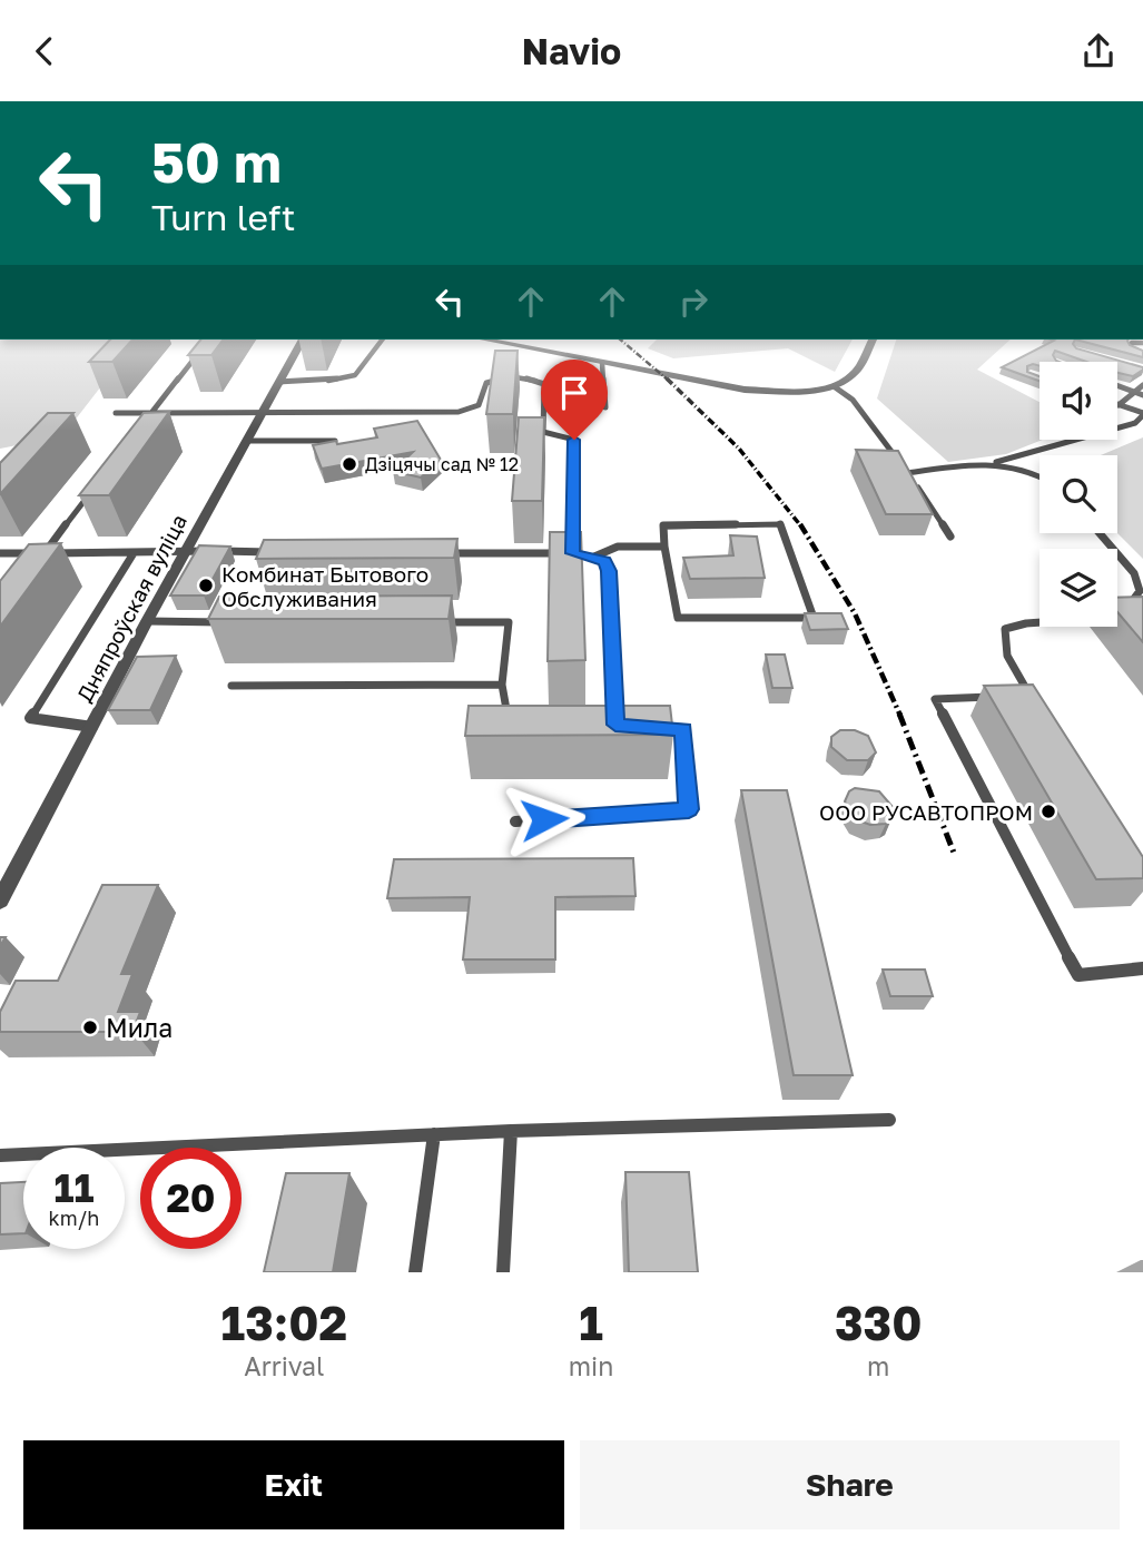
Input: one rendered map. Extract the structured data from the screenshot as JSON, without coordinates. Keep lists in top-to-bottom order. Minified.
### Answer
{"streets":{"street":["Дняпроўская вуліца"]},"places":["Дзіцячы сад № 12","Комбинат Бытового Обслуживания","ООО РУСАВТОПРОМ","Мила"],"page":{"header":"Navio","turn":["50 m","Turn left"],"speed":"11 km/h","limit":"20","eta":["13:02","Arrival","1","min","330","m"],"buttons":["Exit","Share"]}}
